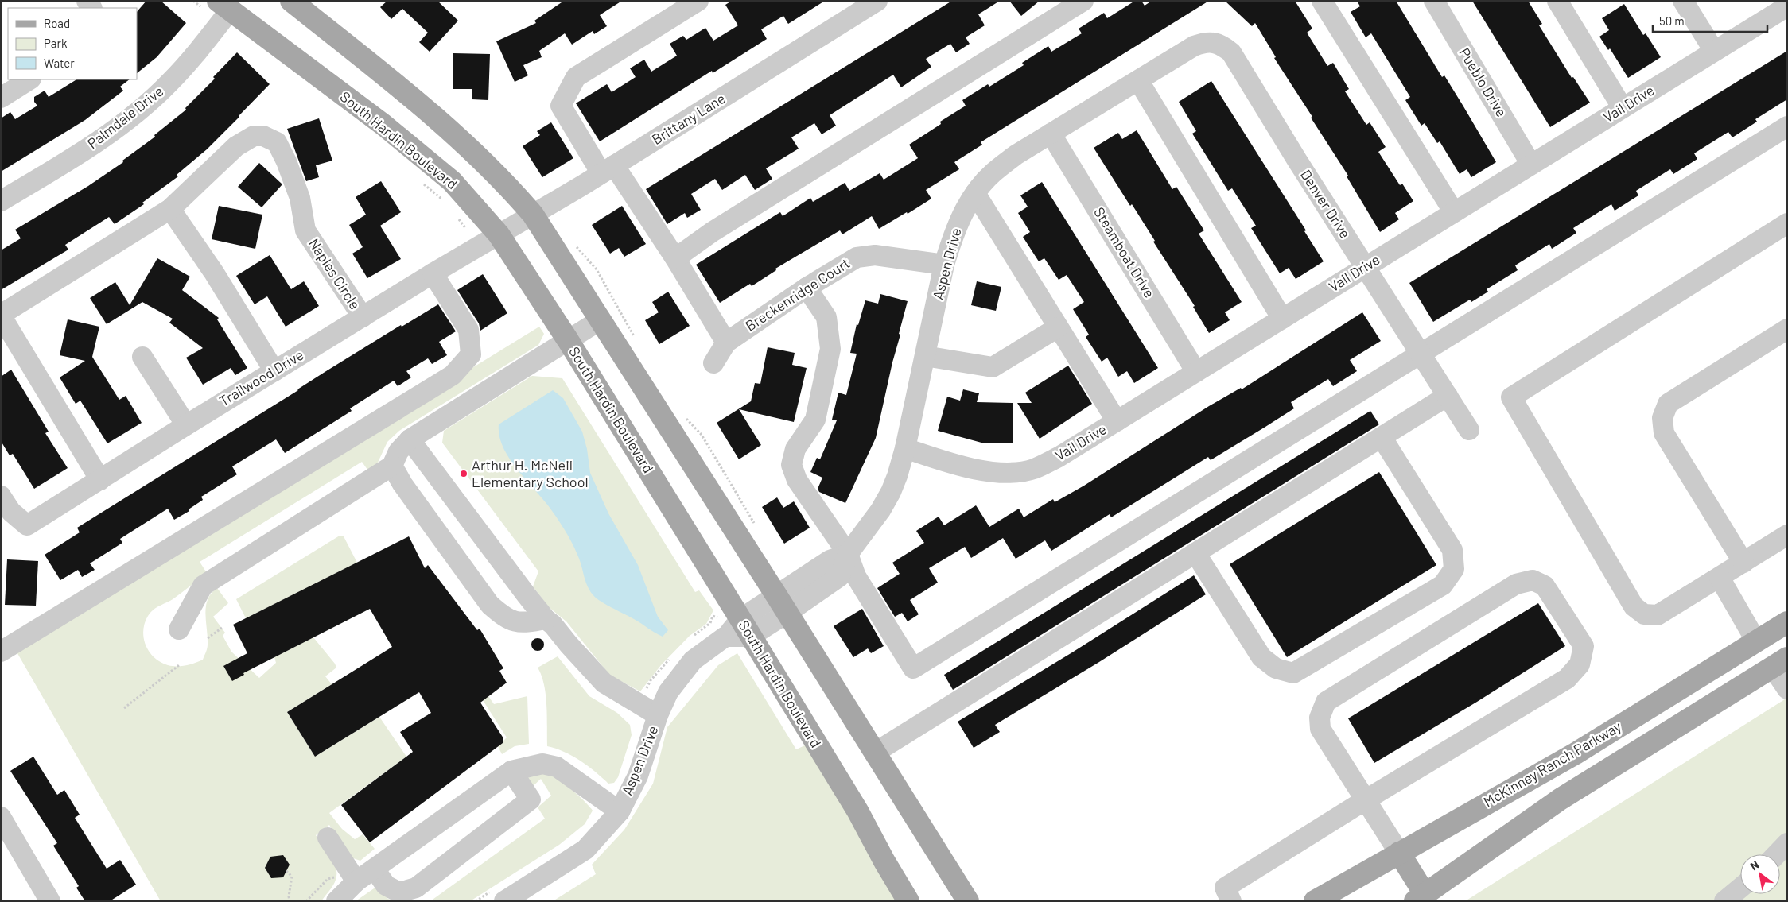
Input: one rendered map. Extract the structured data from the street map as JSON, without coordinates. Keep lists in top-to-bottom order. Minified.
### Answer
{"streets":{"main road":["South Hardin Boulevard","McKinney Ranch Parkway"],"street":["Pueblo Drive","Vail Drive","Palmdale Drive","Brittany Lane","Denver Drive","Steamboat Drive","Aspen Drive","Naples Circle","Breckenridge Court","Trailwood Drive"]},"crossings":[["Pueblo Drive","Vail Drive"],["Vail Drive","Denver Drive"],["Vail Drive","Steamboat Drive"],["Vail Drive","Aspen Drive"],["Palmdale Drive","South Hardin Boulevard"],["Brittany Lane","South Hardin Boulevard"],["Brittany Lane","Trailwood Drive"],["South Hardin Boulevard","Aspen Drive"],["South Hardin Boulevard","Trailwood Drive"],["Denver Drive","Aspen Drive"],["Steamboat Drive","Aspen Drive"],["Aspen Drive","Breckenridge Court"],["Naples Circle","Trailwood Drive"]],"places":["Arthur H. McNeil Elementary School"],"legend":["Road","Park","Water"],"scale_bar":"50 m","north":"top left"}
